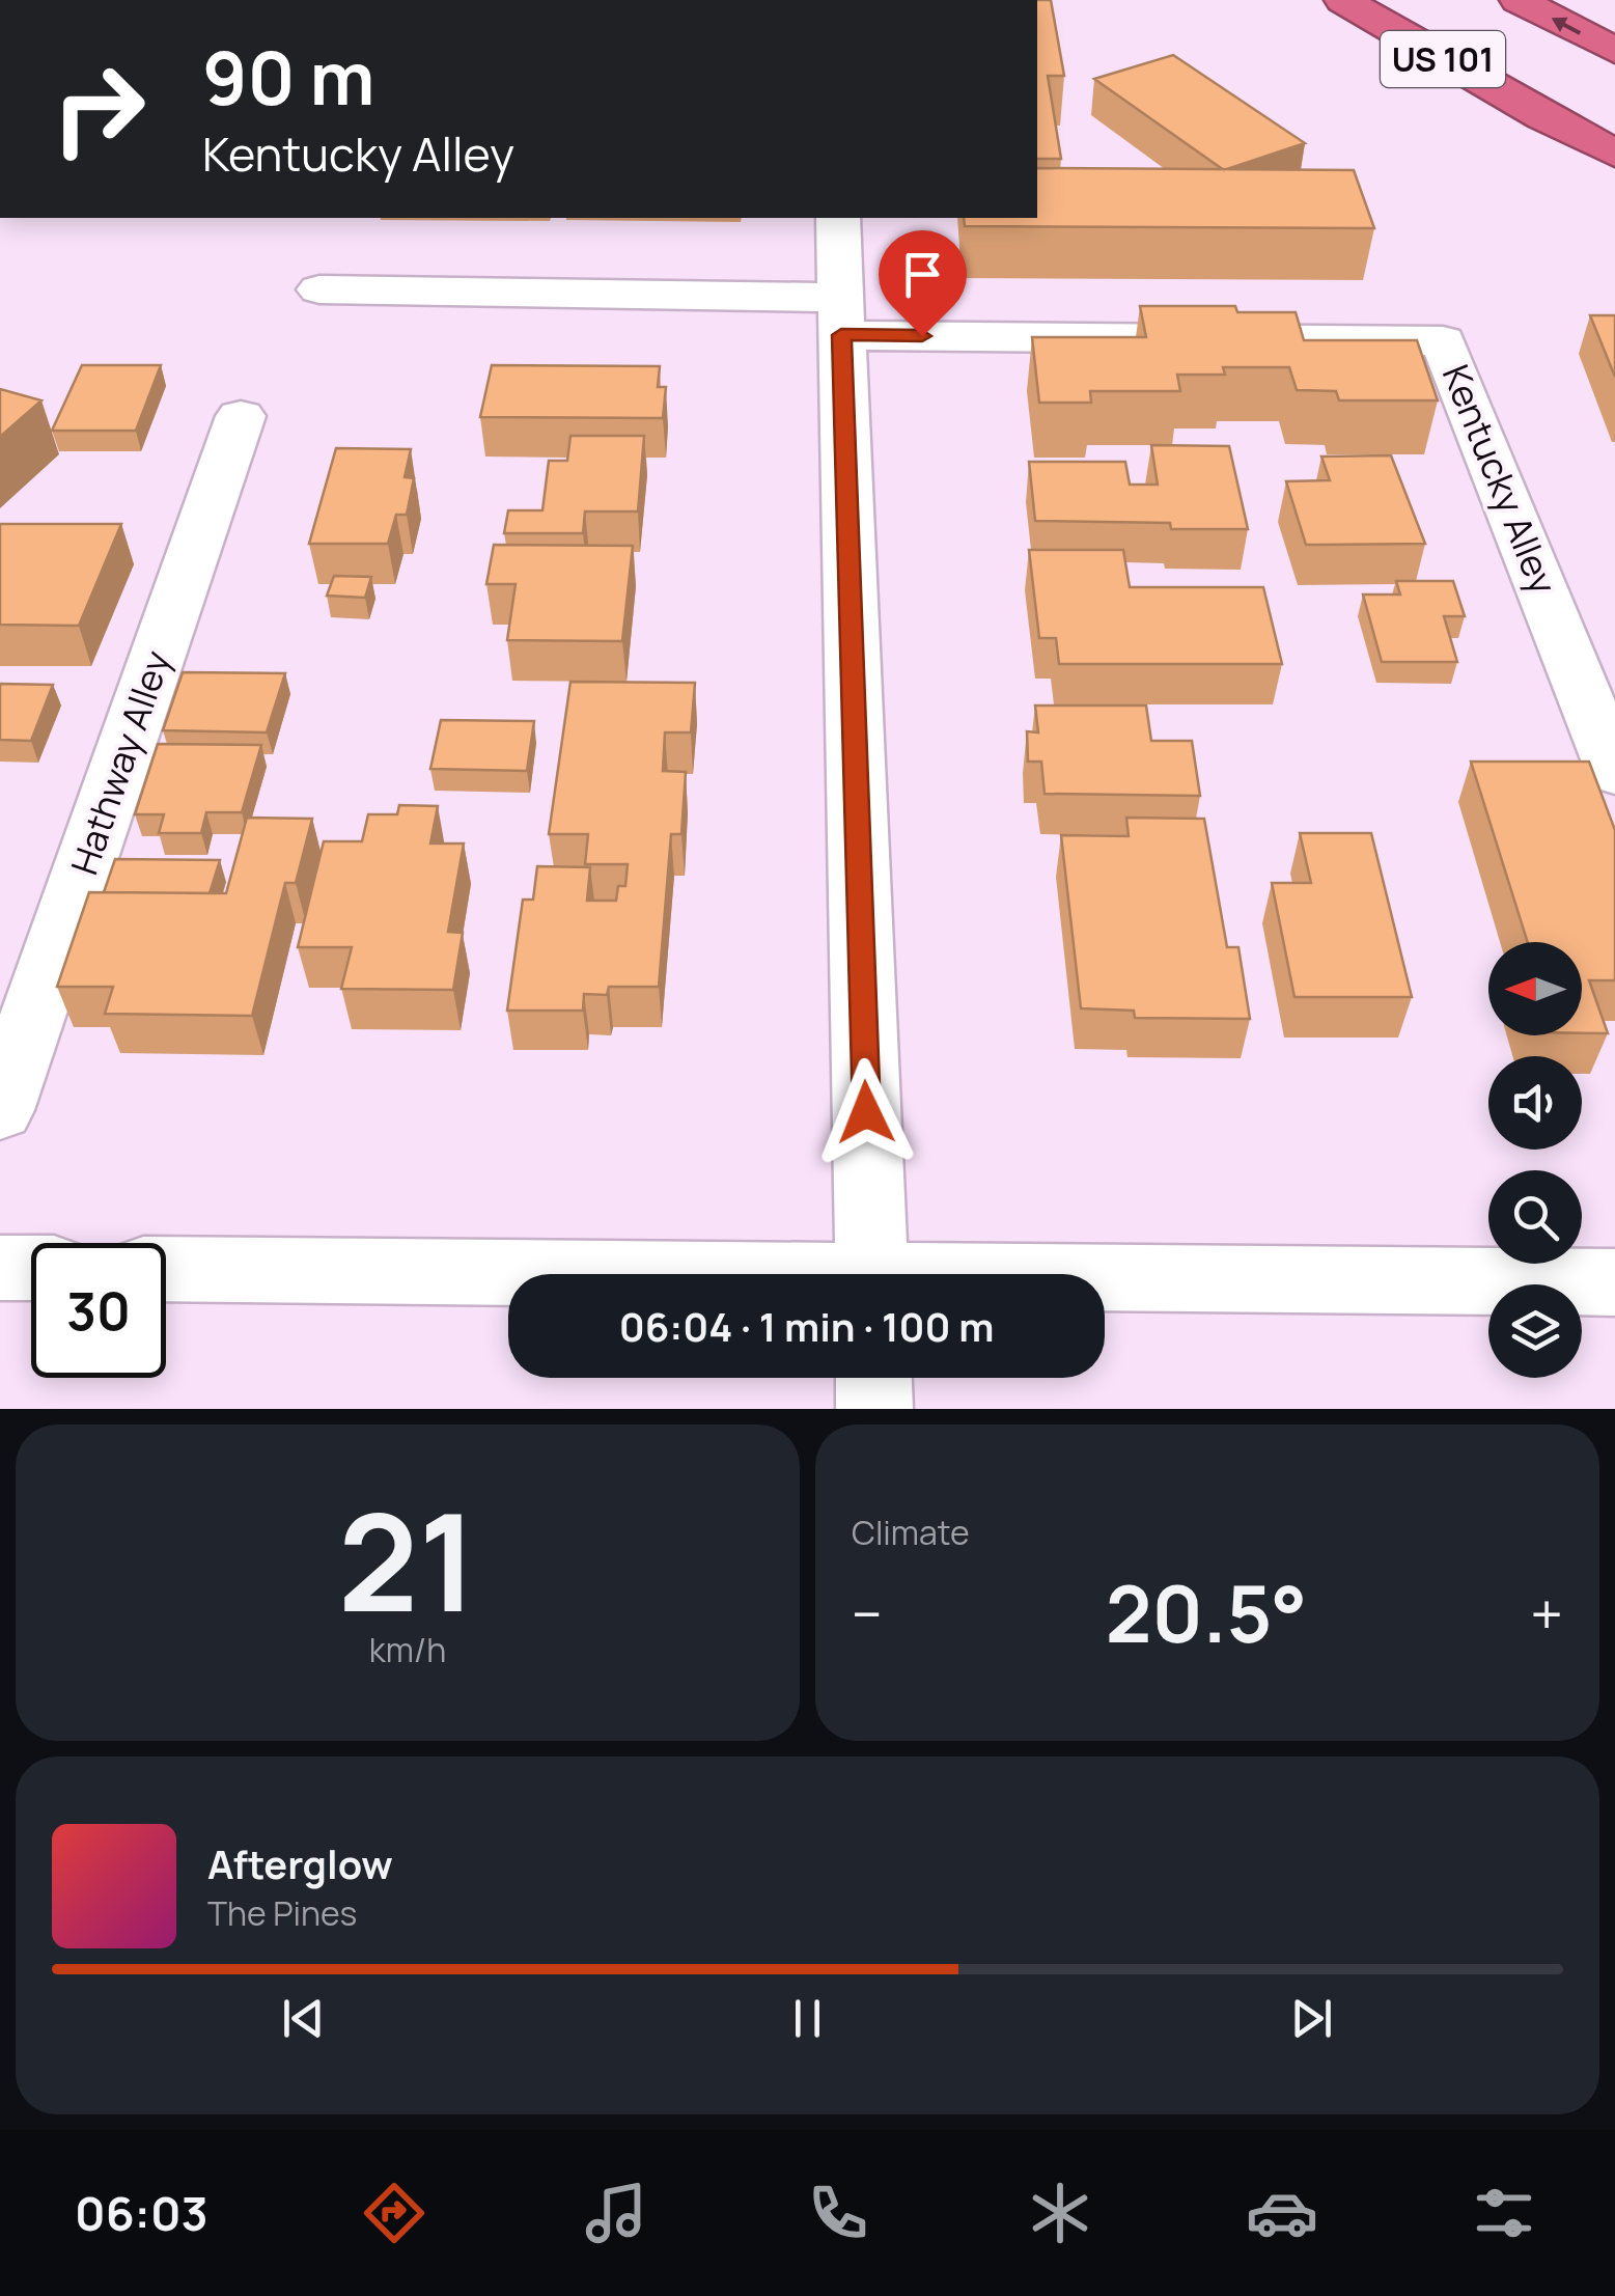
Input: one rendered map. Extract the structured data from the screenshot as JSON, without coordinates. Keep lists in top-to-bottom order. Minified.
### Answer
{"streets":{"highway":["US 101"],"street":["Kentucky Alley","Hathway Alley"]},"north":"left","page":{"turn":["90 m","Kentucky Alley"],"limit":"30","trip":"06:04 · 1 min · 100 m","tile":[["21","km/h"],"Climate"],"heat":["−","20.5°","+"],"song":["Afterglow","The Pines"],"tabs":"06:03"}}
